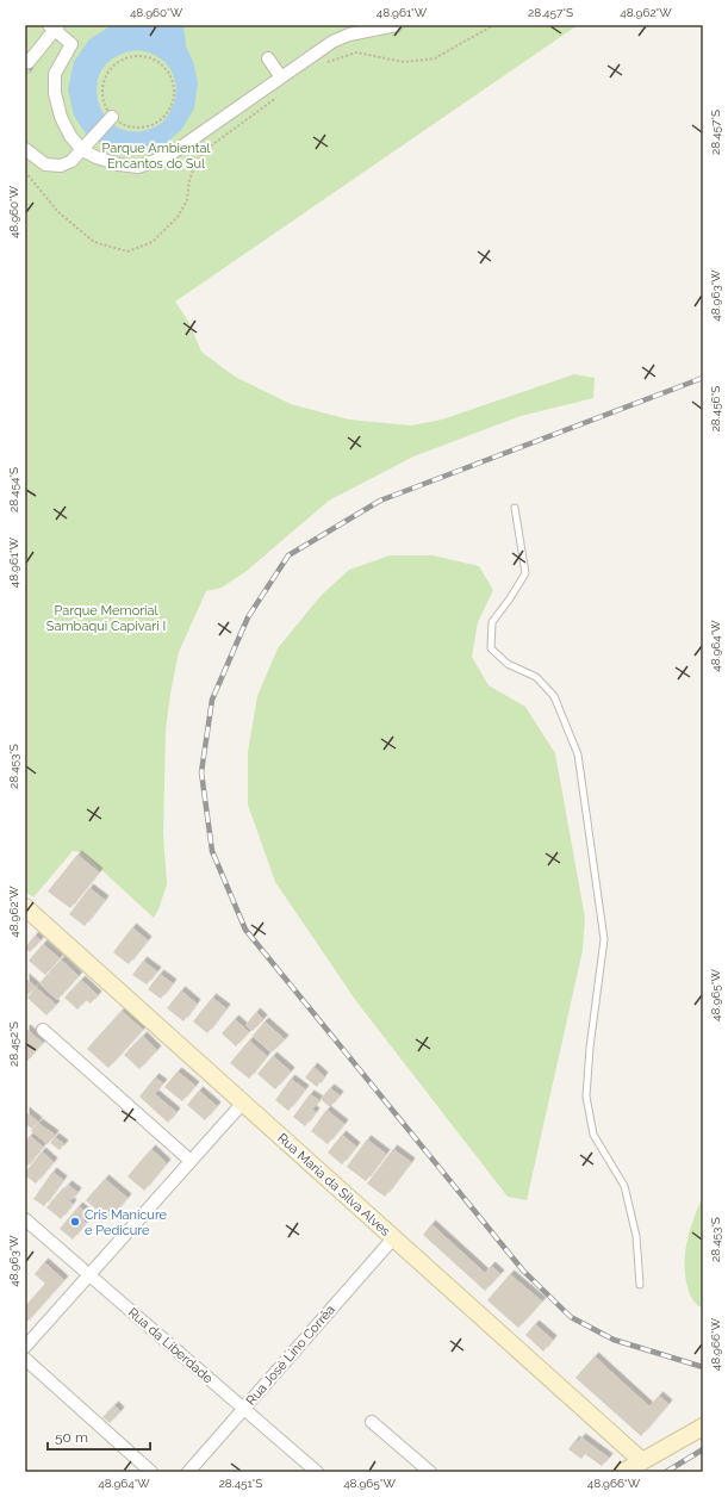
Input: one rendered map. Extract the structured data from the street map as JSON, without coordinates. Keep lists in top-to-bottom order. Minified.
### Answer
{"streets":{"street":["Rua Maria da Silva Alves","Rua da Liberdade","Rua José Lino Corrêa"]},"crossings":[["Rua Maria da Silva Alves","Rua José Lino Corrêa"],["Rua da Liberdade","Rua José Lino Corrêa"]],"parks":["Parque Ambiental Encantos do Sul","Parque Memorial Sambaqui Capivari I"],"places":["Cris Manicure e Pedicure"],"scale_bar":"50 m","coordinates":["48.960°W","48.961°W","28.457°S","48.962°W","48.963°W","28.456°S","28.454°S","48.964°W","28.453°S","48.965°W","28.452°S","48.966°W","28.451°S"]}
